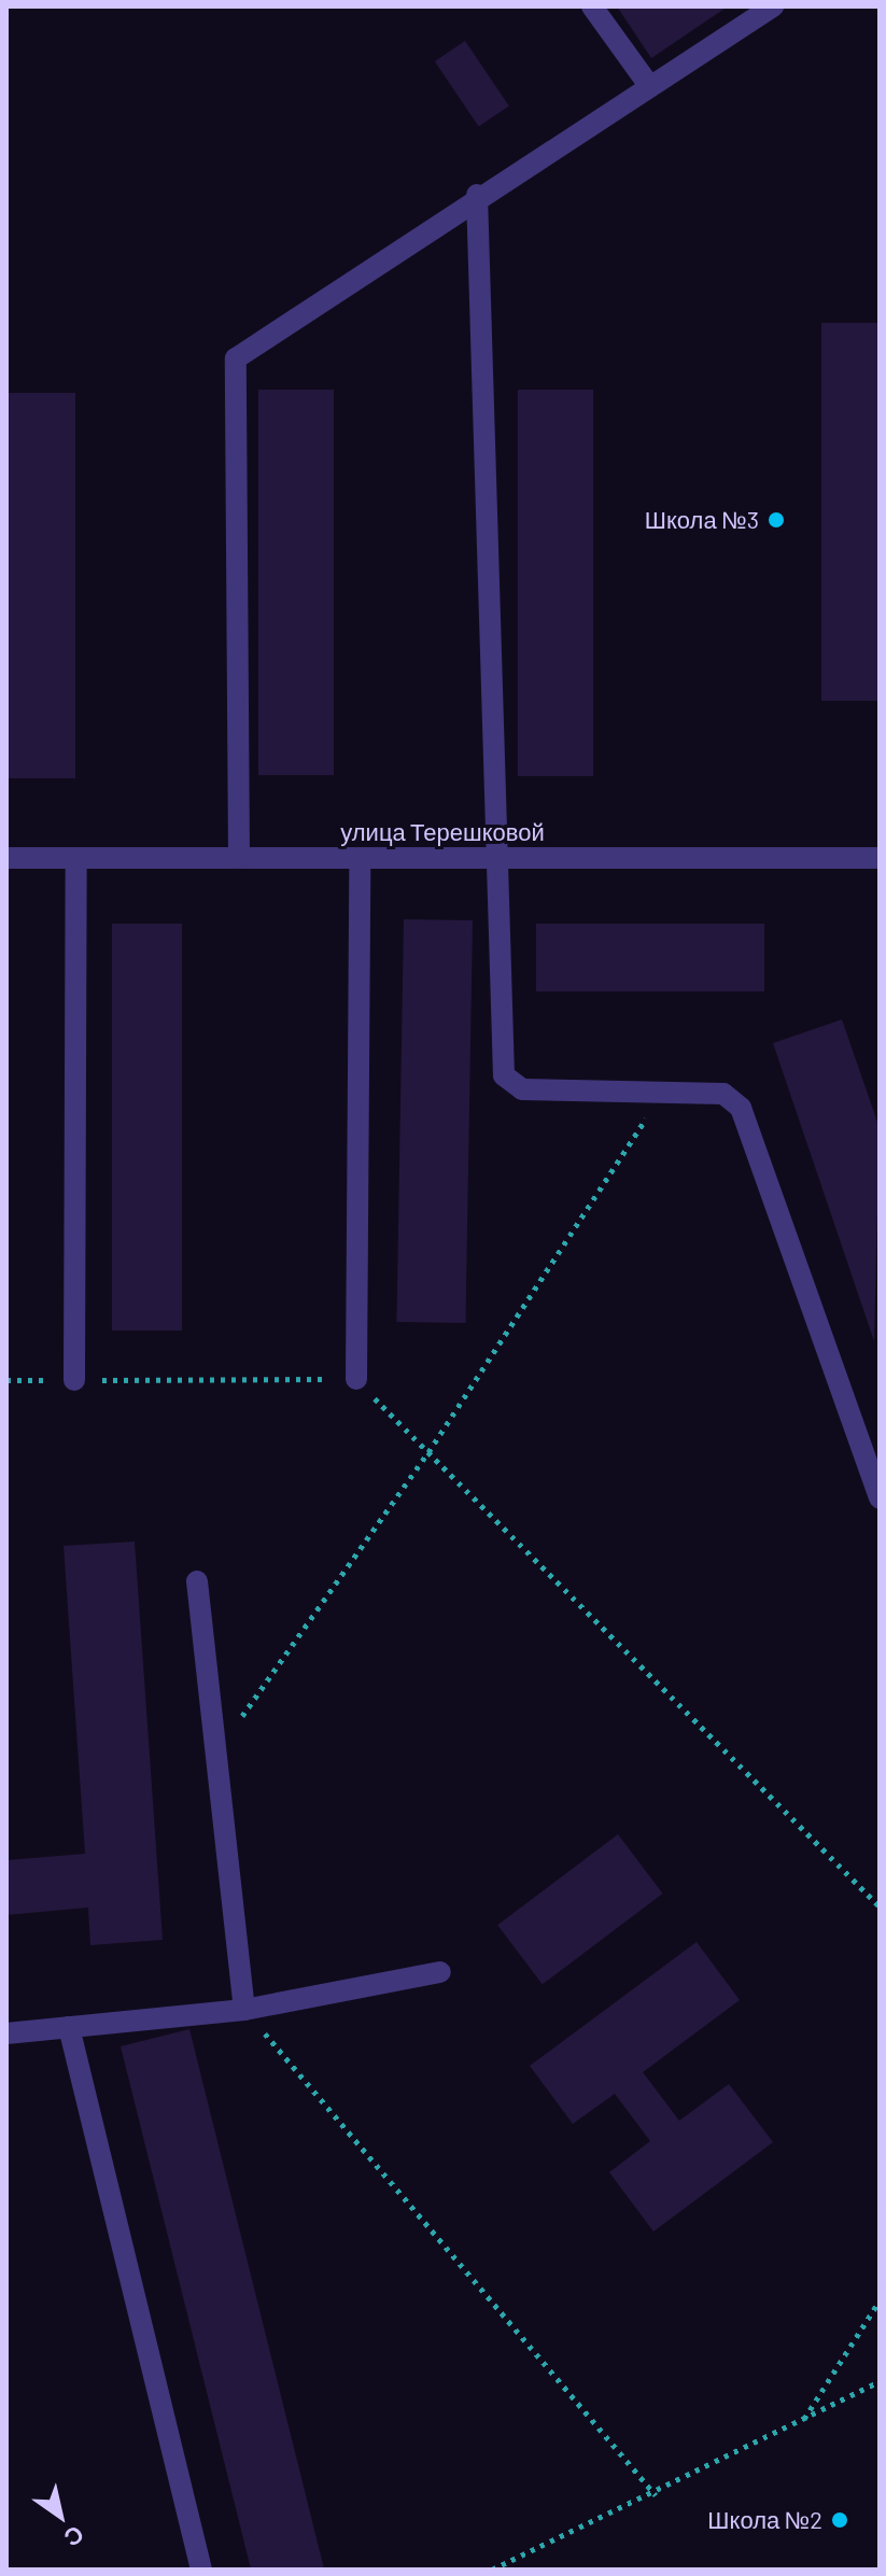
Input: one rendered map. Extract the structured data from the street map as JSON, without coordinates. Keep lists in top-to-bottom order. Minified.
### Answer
{"streets":{"street":["улица Терешковой"]},"places":["Школа №3","Школа №2"],"north":"bottom right"}
